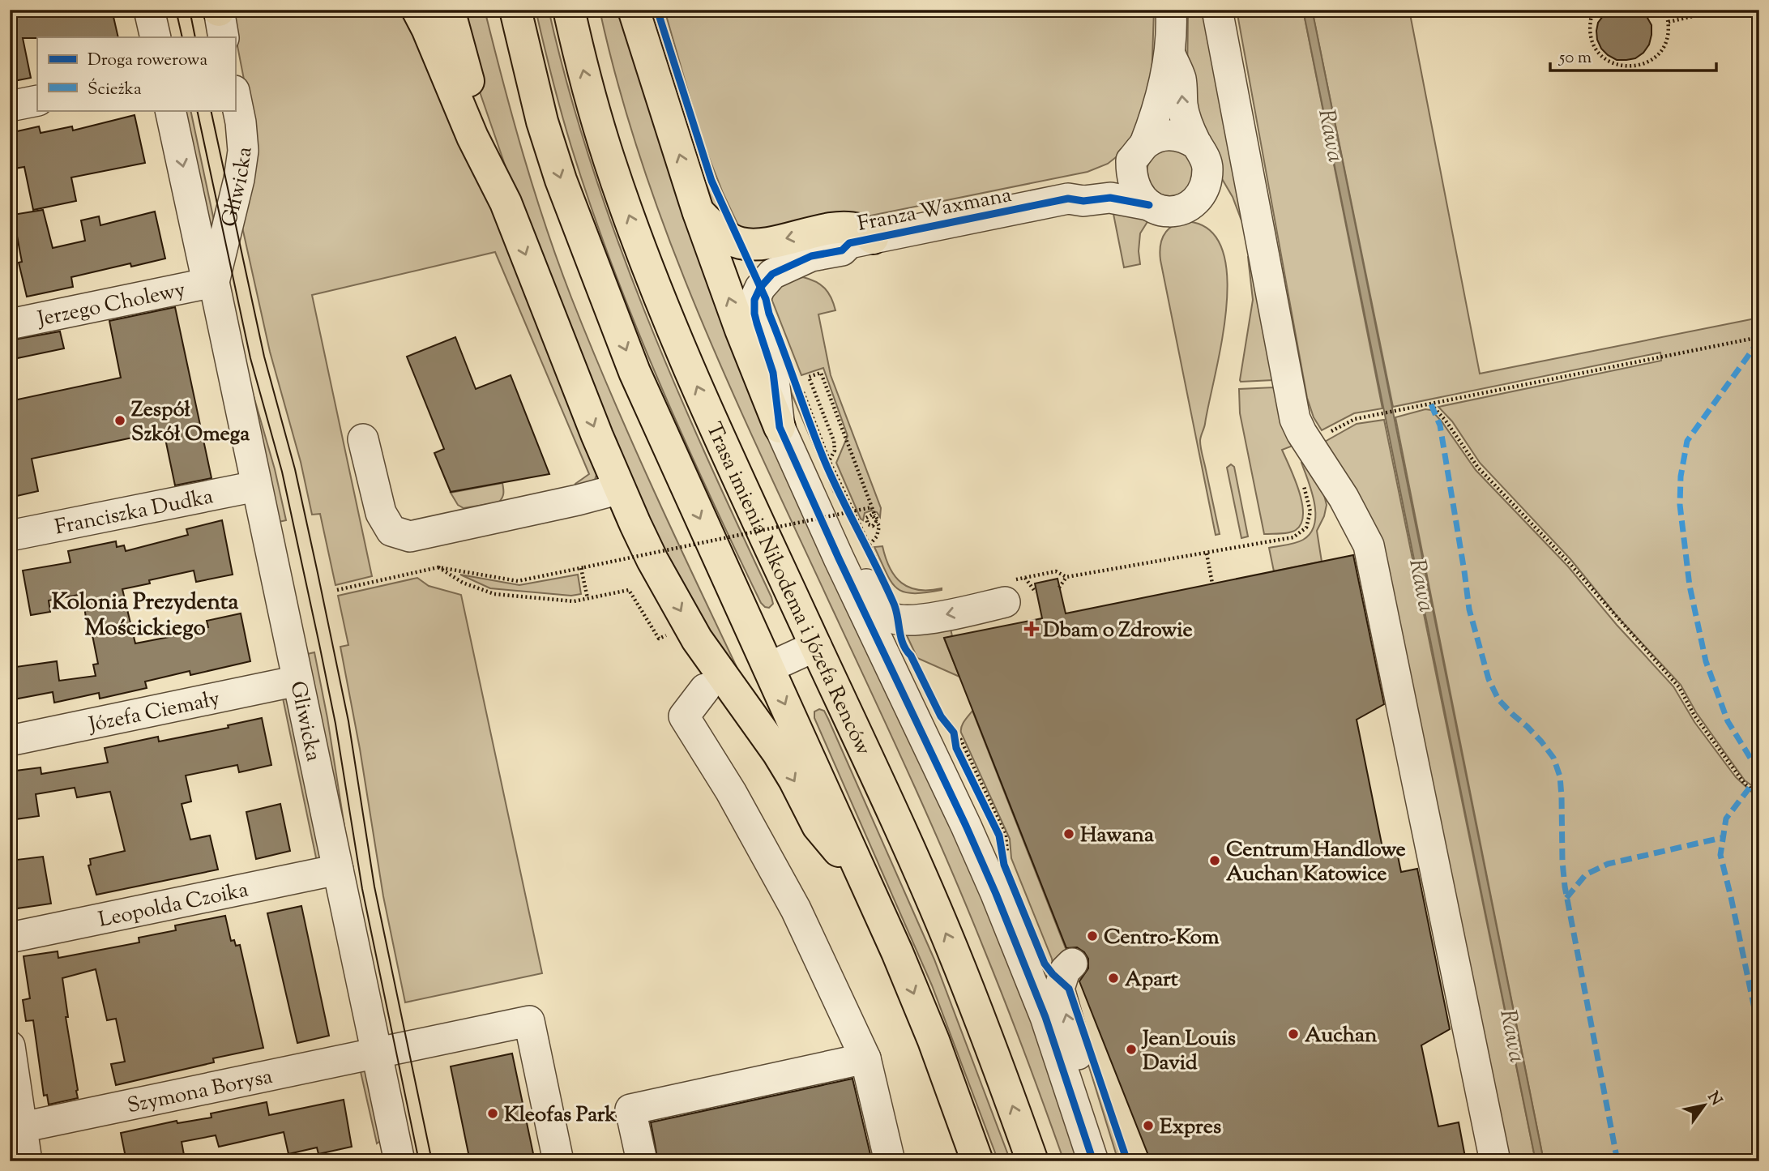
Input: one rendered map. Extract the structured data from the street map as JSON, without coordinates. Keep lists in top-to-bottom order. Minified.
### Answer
{"streets":{"main road":["Trasa imienia Nikodema i Józefa Renców"],"street":["Gliwicka","Franza Waxmana","Jerzego Cholewy","Franciszka Dudka","Józefa Ciemały","Leopolda Czoika","Szymona Borysa"]},"crossings":[["Gliwicka","Jerzego Cholewy"],["Gliwicka","Franciszka Dudka"],["Gliwicka","Józefa Ciemały"],["Gliwicka","Leopolda Czoika"],["Gliwicka","Szymona Borysa"]],"districts":["Kolonia Prezydenta Mościckiego"],"water":["Rawa"],"places":{"other":["Zespół Szkół Omega","Hawana","Centrum Handlowe Auchan Katowice","Centro-Kom","Apart","Auchan","Jean Louis David","Kleofas Park","Expres"],"health":["Dbam o Zdrowie"]},"legend":["Droga rowerowa","Ścieżka"],"scale_bar":"50 m","north":"top right"}
